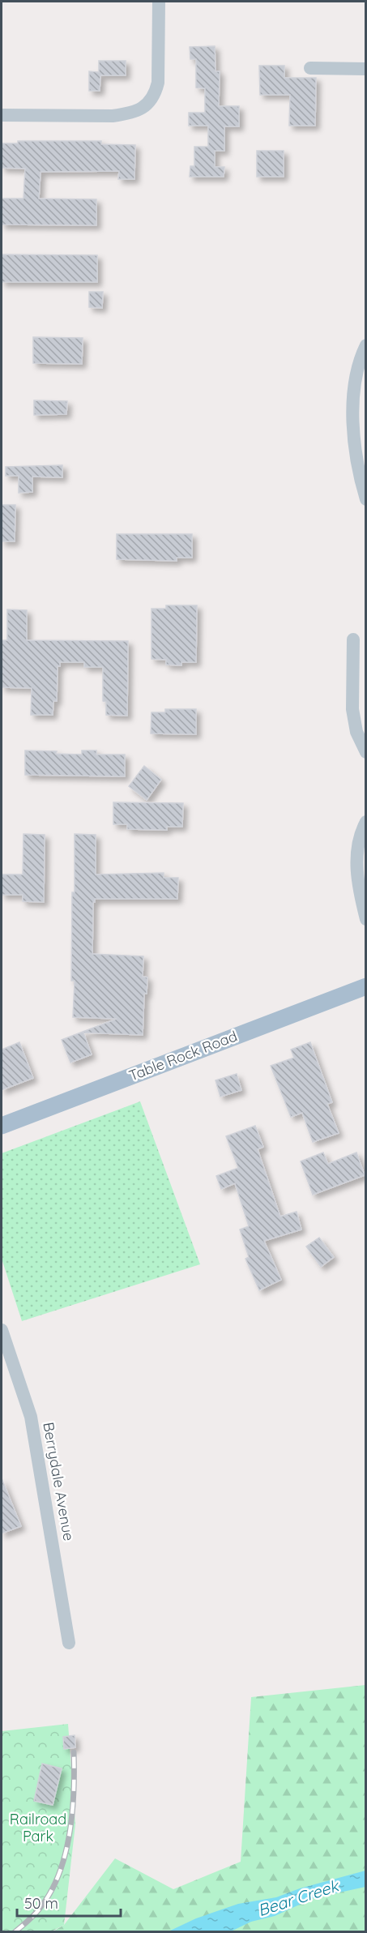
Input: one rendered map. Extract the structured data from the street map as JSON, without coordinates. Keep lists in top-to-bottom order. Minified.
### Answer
{"streets":{"main road":["Table Rock Road"],"street":["Berrydale Avenue"]},"water":["Bear Creek"],"parks":["Railroad Park"],"scale_bar":"50 m"}
